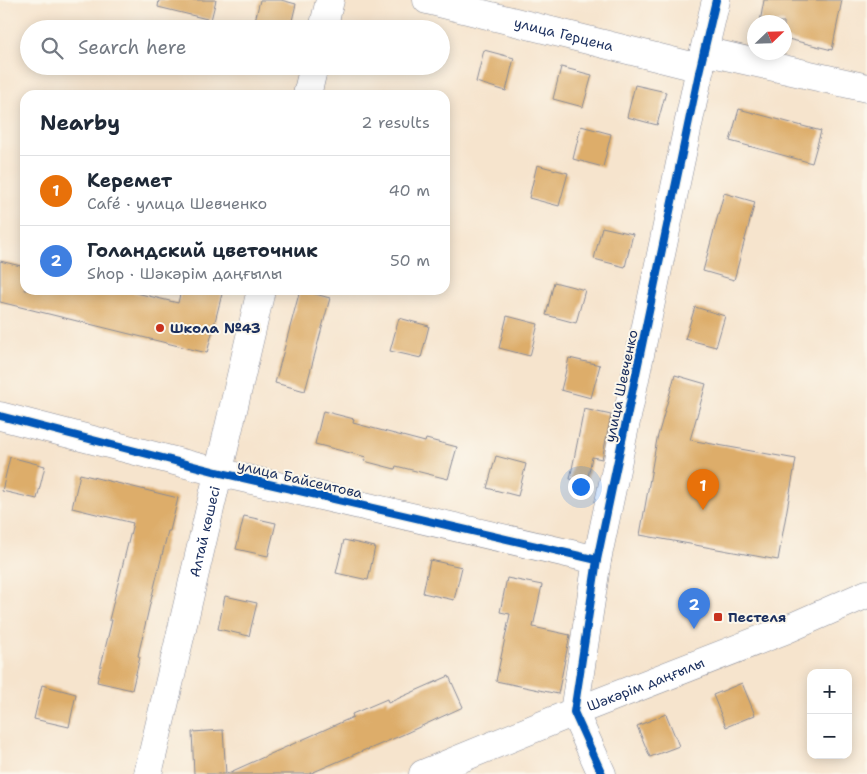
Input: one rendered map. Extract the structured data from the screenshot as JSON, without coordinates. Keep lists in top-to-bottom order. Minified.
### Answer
{"streets":{"street":["улица Герцена","улица Шевченко","улица Байсеитова","Алтай көшесі","Шәкәрім даңғылы"]},"crossings":[["улица Герцена","улица Шевченко"],["улица Шевченко","улица Байсеитова"],["улица Шевченко","Шәкәрім даңғылы"],["улица Байсеитова","Алтай көшесі"]],"places":{"other":["Школа №43"],"transit":["Пестеля"]},"north":"top right","page":{"search":"Search here","heading":["Nearby","2 results"],"list":[{"mark":"1","name":"Керемет","note":"Café · улица Шевченко","value":"40 m"},{"mark":"2","name":"Голандский цветочник","note":"Shop · Шәкәрім даңғылы","value":"50 m"}],"pins":["1","2"],"map_buttons":["+","−"]}}
